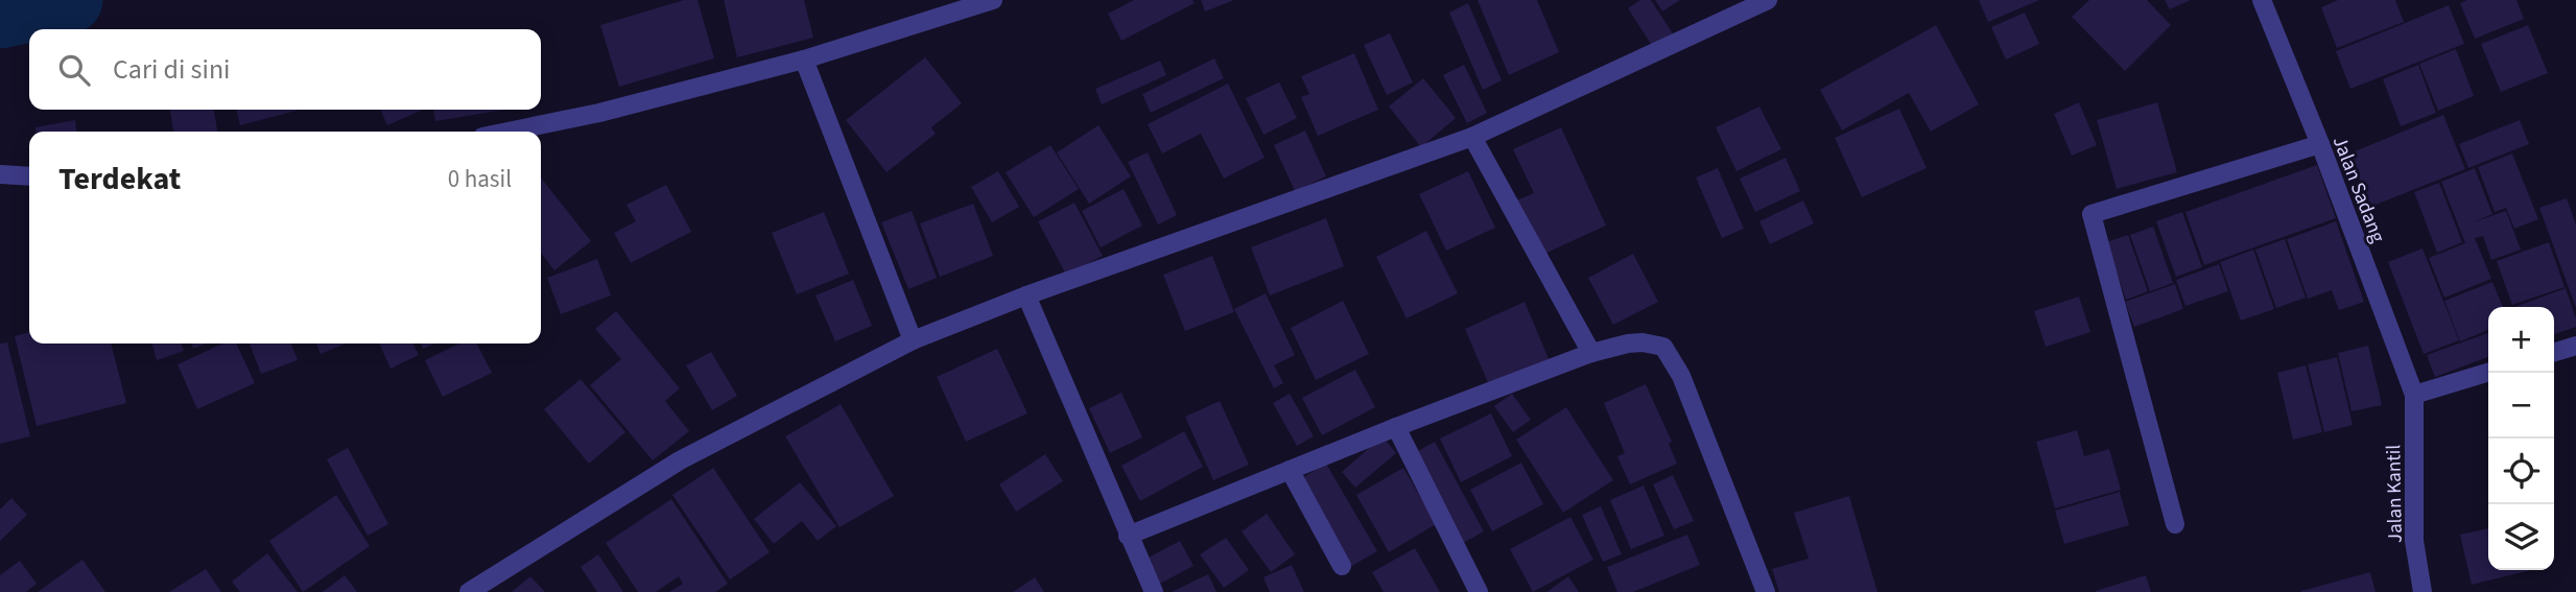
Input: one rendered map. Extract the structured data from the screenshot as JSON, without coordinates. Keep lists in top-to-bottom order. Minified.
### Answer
{"streets":{"street":["Jalan Sadang","Jalan Kantil"]},"crossings":[["Jalan Sadang","Jalan Kantil"]],"page":{"search":"Cari di sini","heading":["Terdekat","0 hasil"],"map_buttons":["+","−"]}}
